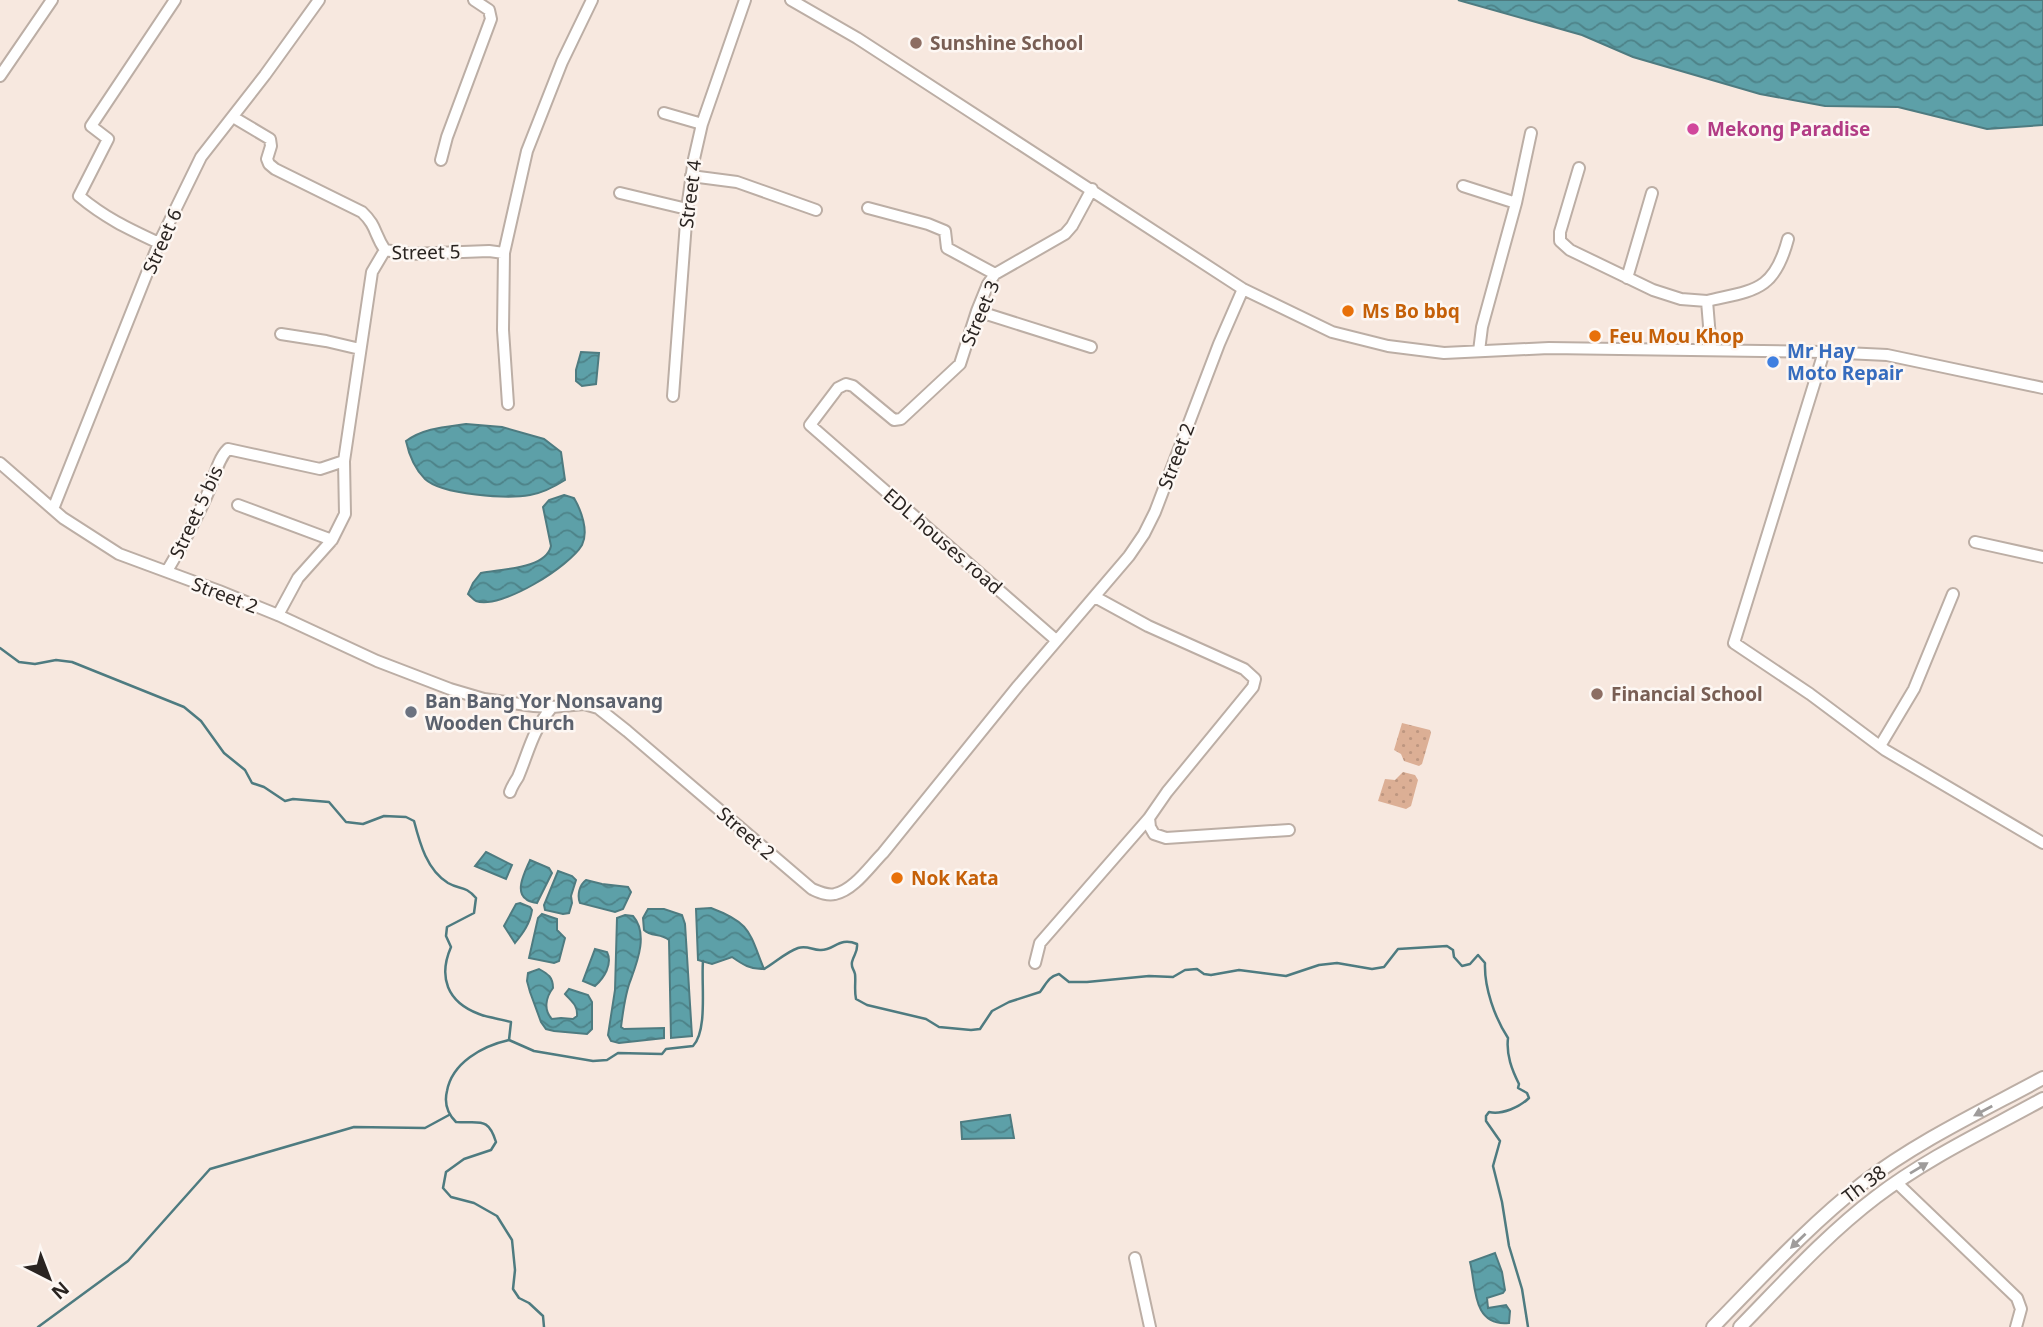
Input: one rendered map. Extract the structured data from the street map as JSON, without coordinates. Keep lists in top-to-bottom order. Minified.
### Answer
{"streets":{"street":["Street 4","Street 6","Street 5","Street 3","Street 2","Street 5 bis","EDL houses road","Th 38"]},"crossings":[["Street 6","Street 2"],["Street 5","Street 2"],["Street 5","Street 5 bis"],["Street 3","EDL houses road"],["Street 2","Street 5 bis"],["Street 2","EDL houses road"]],"places":["Sunshine School","Mekong Paradise","Ms Bo bbq","Feu Mou Khop","Mr Hay Moto Repair","Financial School","Ban Bang Yor Nonsavang Wooden Church","Nok Kata"],"north":"bottom right"}
